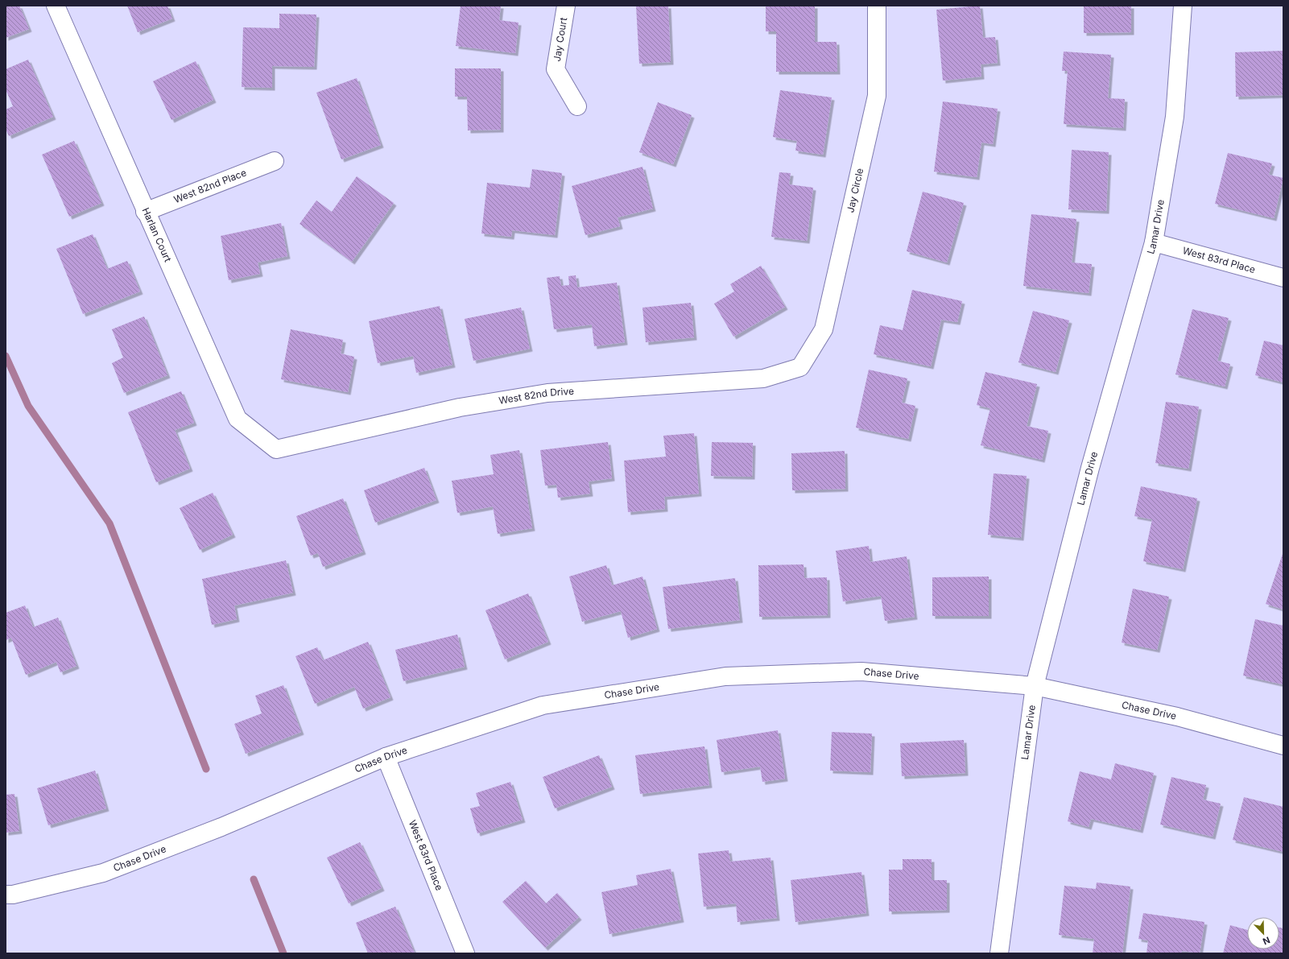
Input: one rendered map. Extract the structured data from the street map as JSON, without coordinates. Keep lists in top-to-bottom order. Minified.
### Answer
{"streets":{"street":["Jay Court","West 82nd Place","Jay Circle","Lamar Drive","Harlan Court","West 83rd Place","West 82nd Drive","Chase Drive"]},"crossings":[["West 82nd Place","Harlan Court"],["Jay Circle","West 82nd Drive"],["Lamar Drive","West 83rd Place"],["Lamar Drive","Chase Drive"],["Harlan Court","West 82nd Drive"],["West 83rd Place","Chase Drive"]],"north":"bottom right"}
